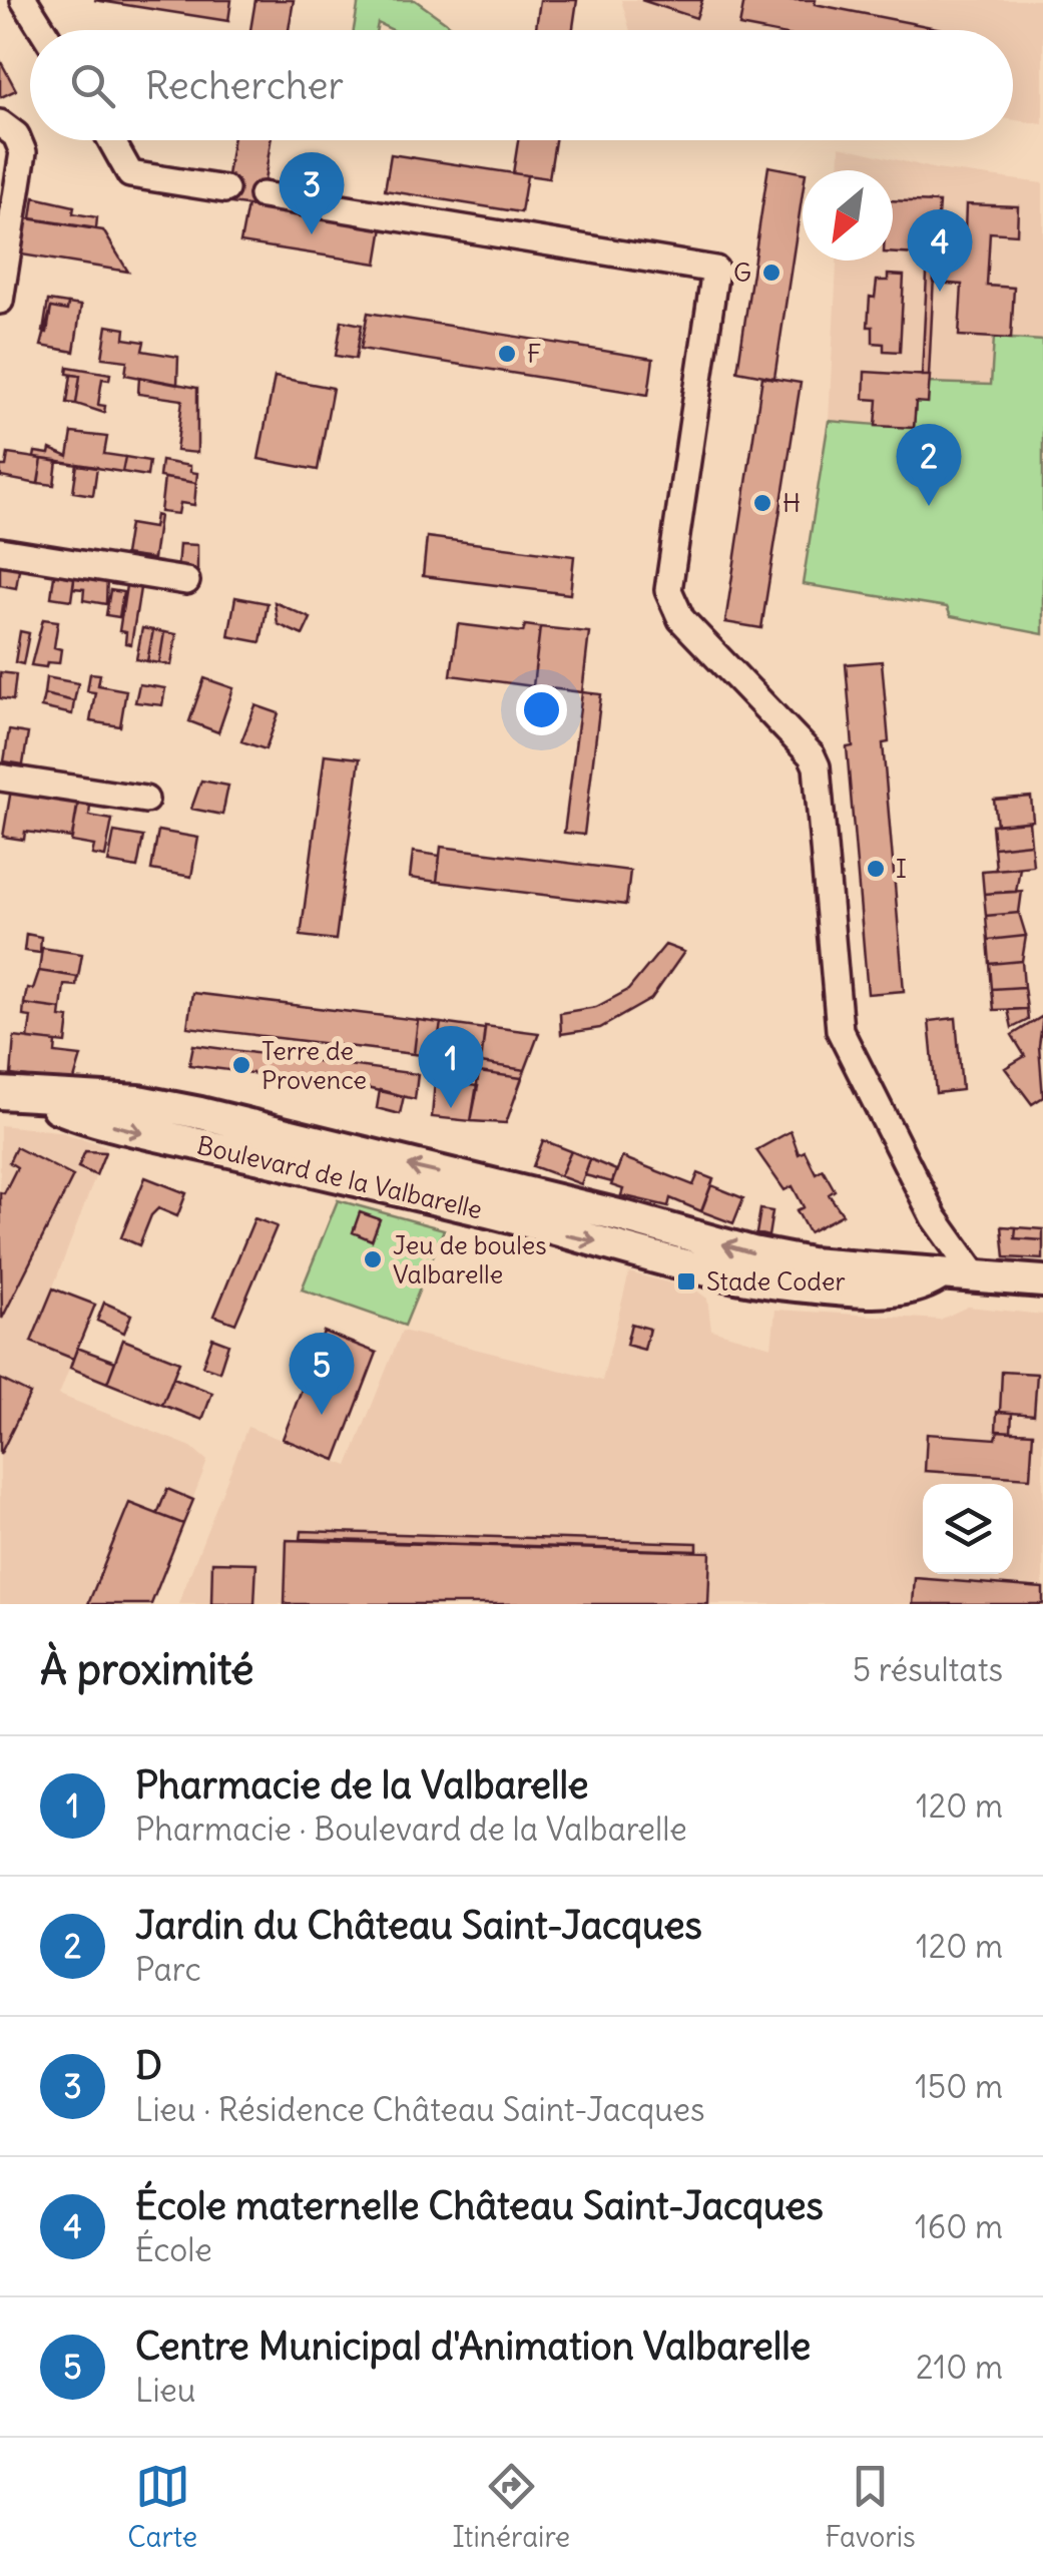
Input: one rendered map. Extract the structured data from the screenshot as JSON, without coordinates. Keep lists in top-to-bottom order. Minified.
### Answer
{"streets":{"street":["Boulevard de la Valbarelle"]},"places":{"other":["G","F","H","I","Terre de Provence","Jeu de boules Valbarelle"],"transit":["Stade Coder"]},"north":"bottom left","page":{"search":"Rechercher","pins":["3","4","2","1","5"],"heading":["À proximité","5 résultats"],"list":[{"mark":"1","name":"Pharmacie de la Valbarelle","note":"Pharmacie · Boulevard de la Valbarelle","value":"120 m"},{"mark":"2","name":"Jardin du Château Saint-Jacques","note":"Parc","value":"120 m"},{"mark":"3","name":"D","note":"Lieu · Résidence Château Saint-Jacques","value":"150 m"},{"mark":"4","name":"École maternelle Château Saint-Jacques","note":"École","value":"160 m"},{"mark":"5","name":"Centre Municipal d'Animation Valbarelle","note":"Lieu","value":"210 m"}],"nav":["Carte","Itinéraire","Favoris"]}}
